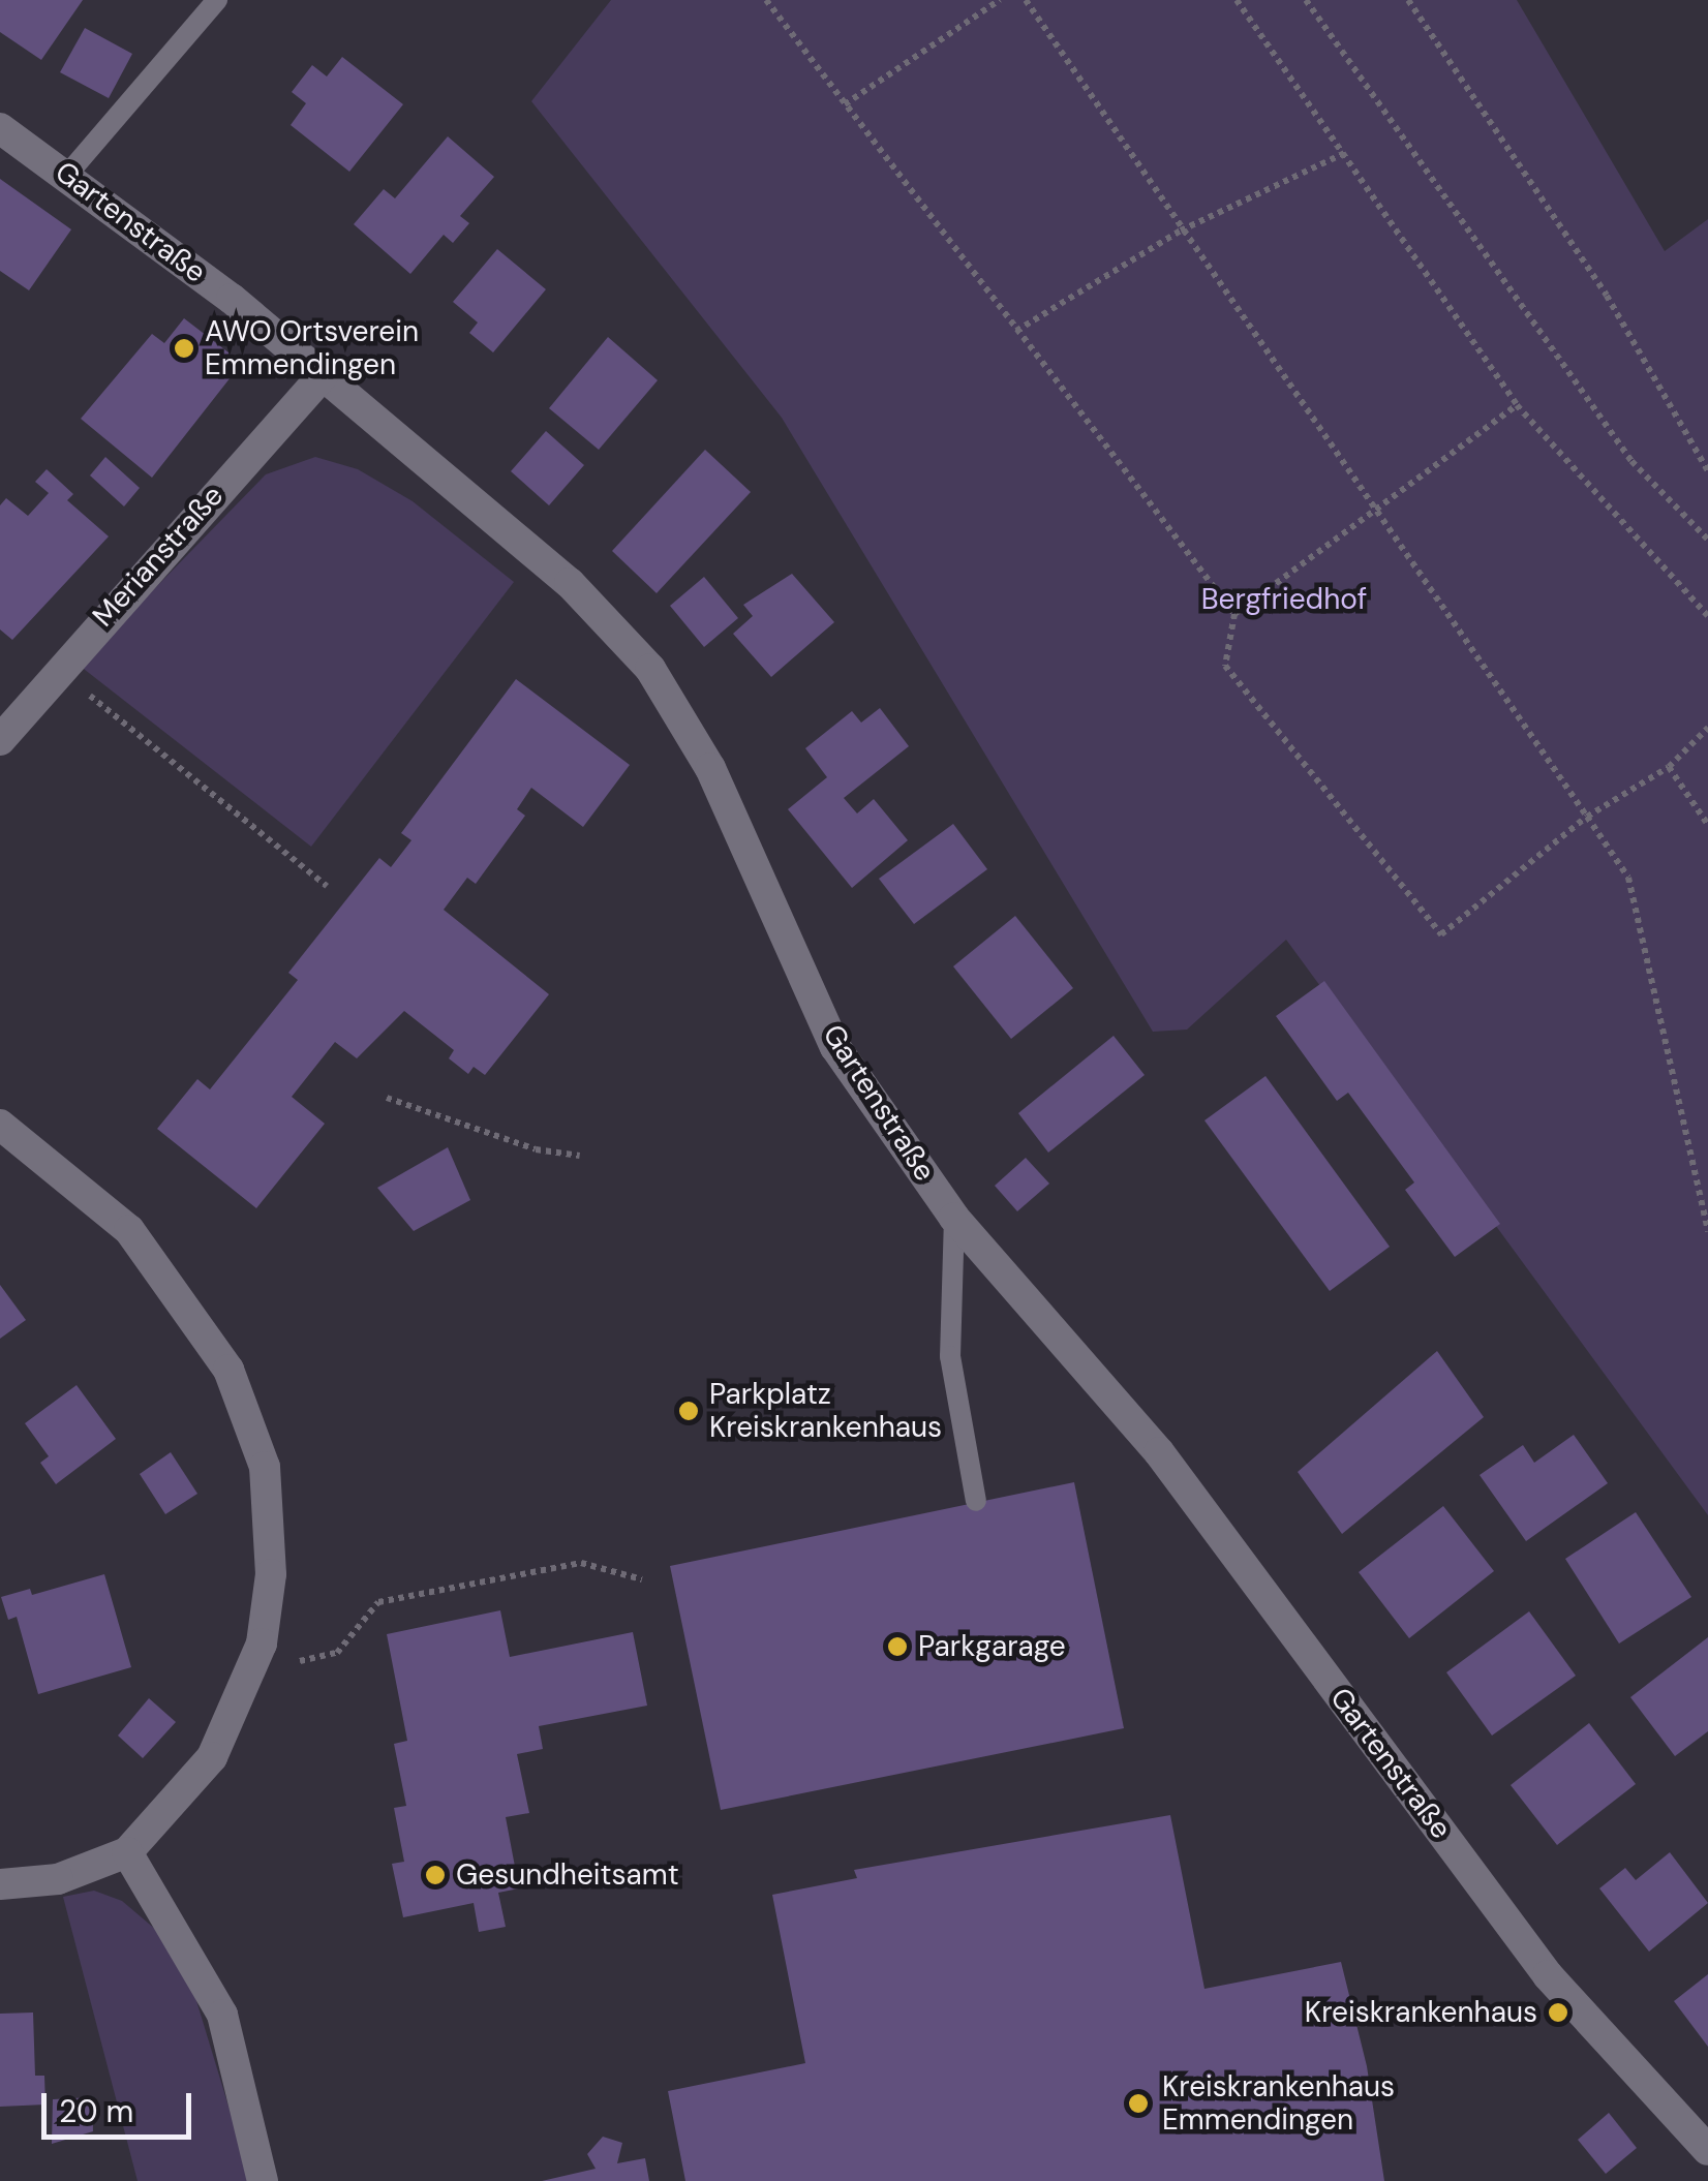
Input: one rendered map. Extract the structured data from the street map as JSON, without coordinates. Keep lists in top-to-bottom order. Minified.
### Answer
{"streets":{"street":["Gartenstraße","Merianstraße"]},"crossings":[["Gartenstraße","Merianstraße"]],"parks":["Bergfriedhof"],"places":["AWO Ortsverein Emmendingen","Parkplatz Kreiskrankenhaus","Parkgarage","Gesundheitsamt","Kreiskrankenhaus","Kreiskrankenhaus Emmendingen"],"scale_bar":"20 m"}
